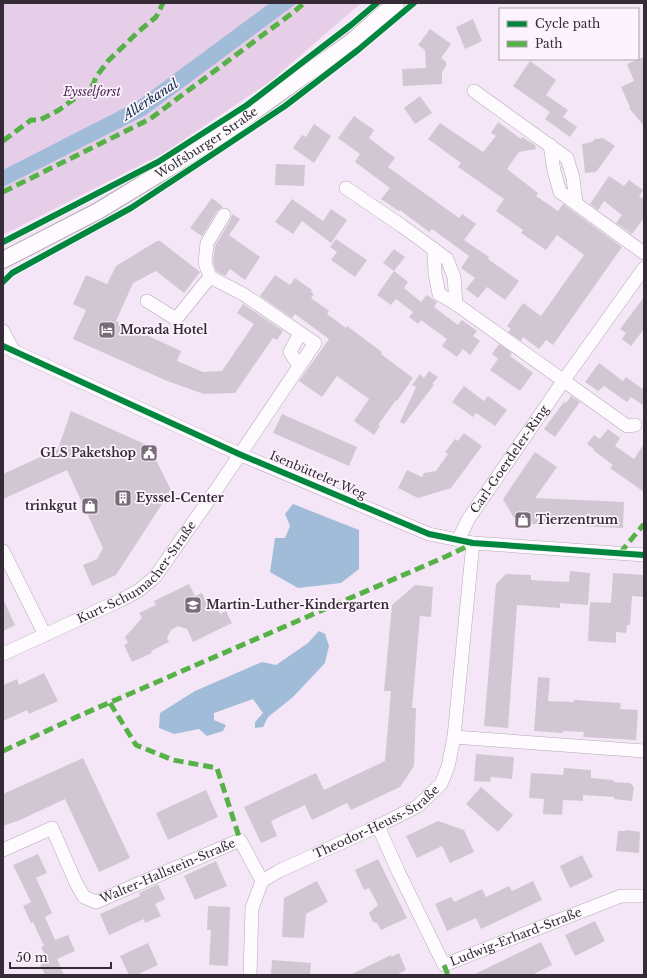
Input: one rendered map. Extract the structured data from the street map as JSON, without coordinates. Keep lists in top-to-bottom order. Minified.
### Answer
{"streets":{"street":["Wolfsburger Straße","Carl-Goerdeler-Ring","Isenbütteler Weg","Kurt-Schumacher-Straße","Theodor-Heuss-Straße","Walter-Hallstein-Straße","Ludwig-Erhard-Straße"]},"crossings":[["Carl-Goerdeler-Ring","Isenbütteler Weg"],["Isenbütteler Weg","Kurt-Schumacher-Straße"],["Isenbütteler Weg","Theodor-Heuss-Straße"],["Theodor-Heuss-Straße","Walter-Hallstein-Straße"],["Theodor-Heuss-Straße","Ludwig-Erhard-Straße"]],"water":["Allerkanal"],"parks":["Eysselforst"],"places":{"hotel":["Morada Hotel"],"public building":["GLS Paketshop"],"building":["Eyssel-Center"],"shop":["trinkgut","Tierzentrum"],"school or university":["Martin-Luther-Kindergarten"]},"legend":["Cycle path","Path"],"scale_bar":"50 m"}
